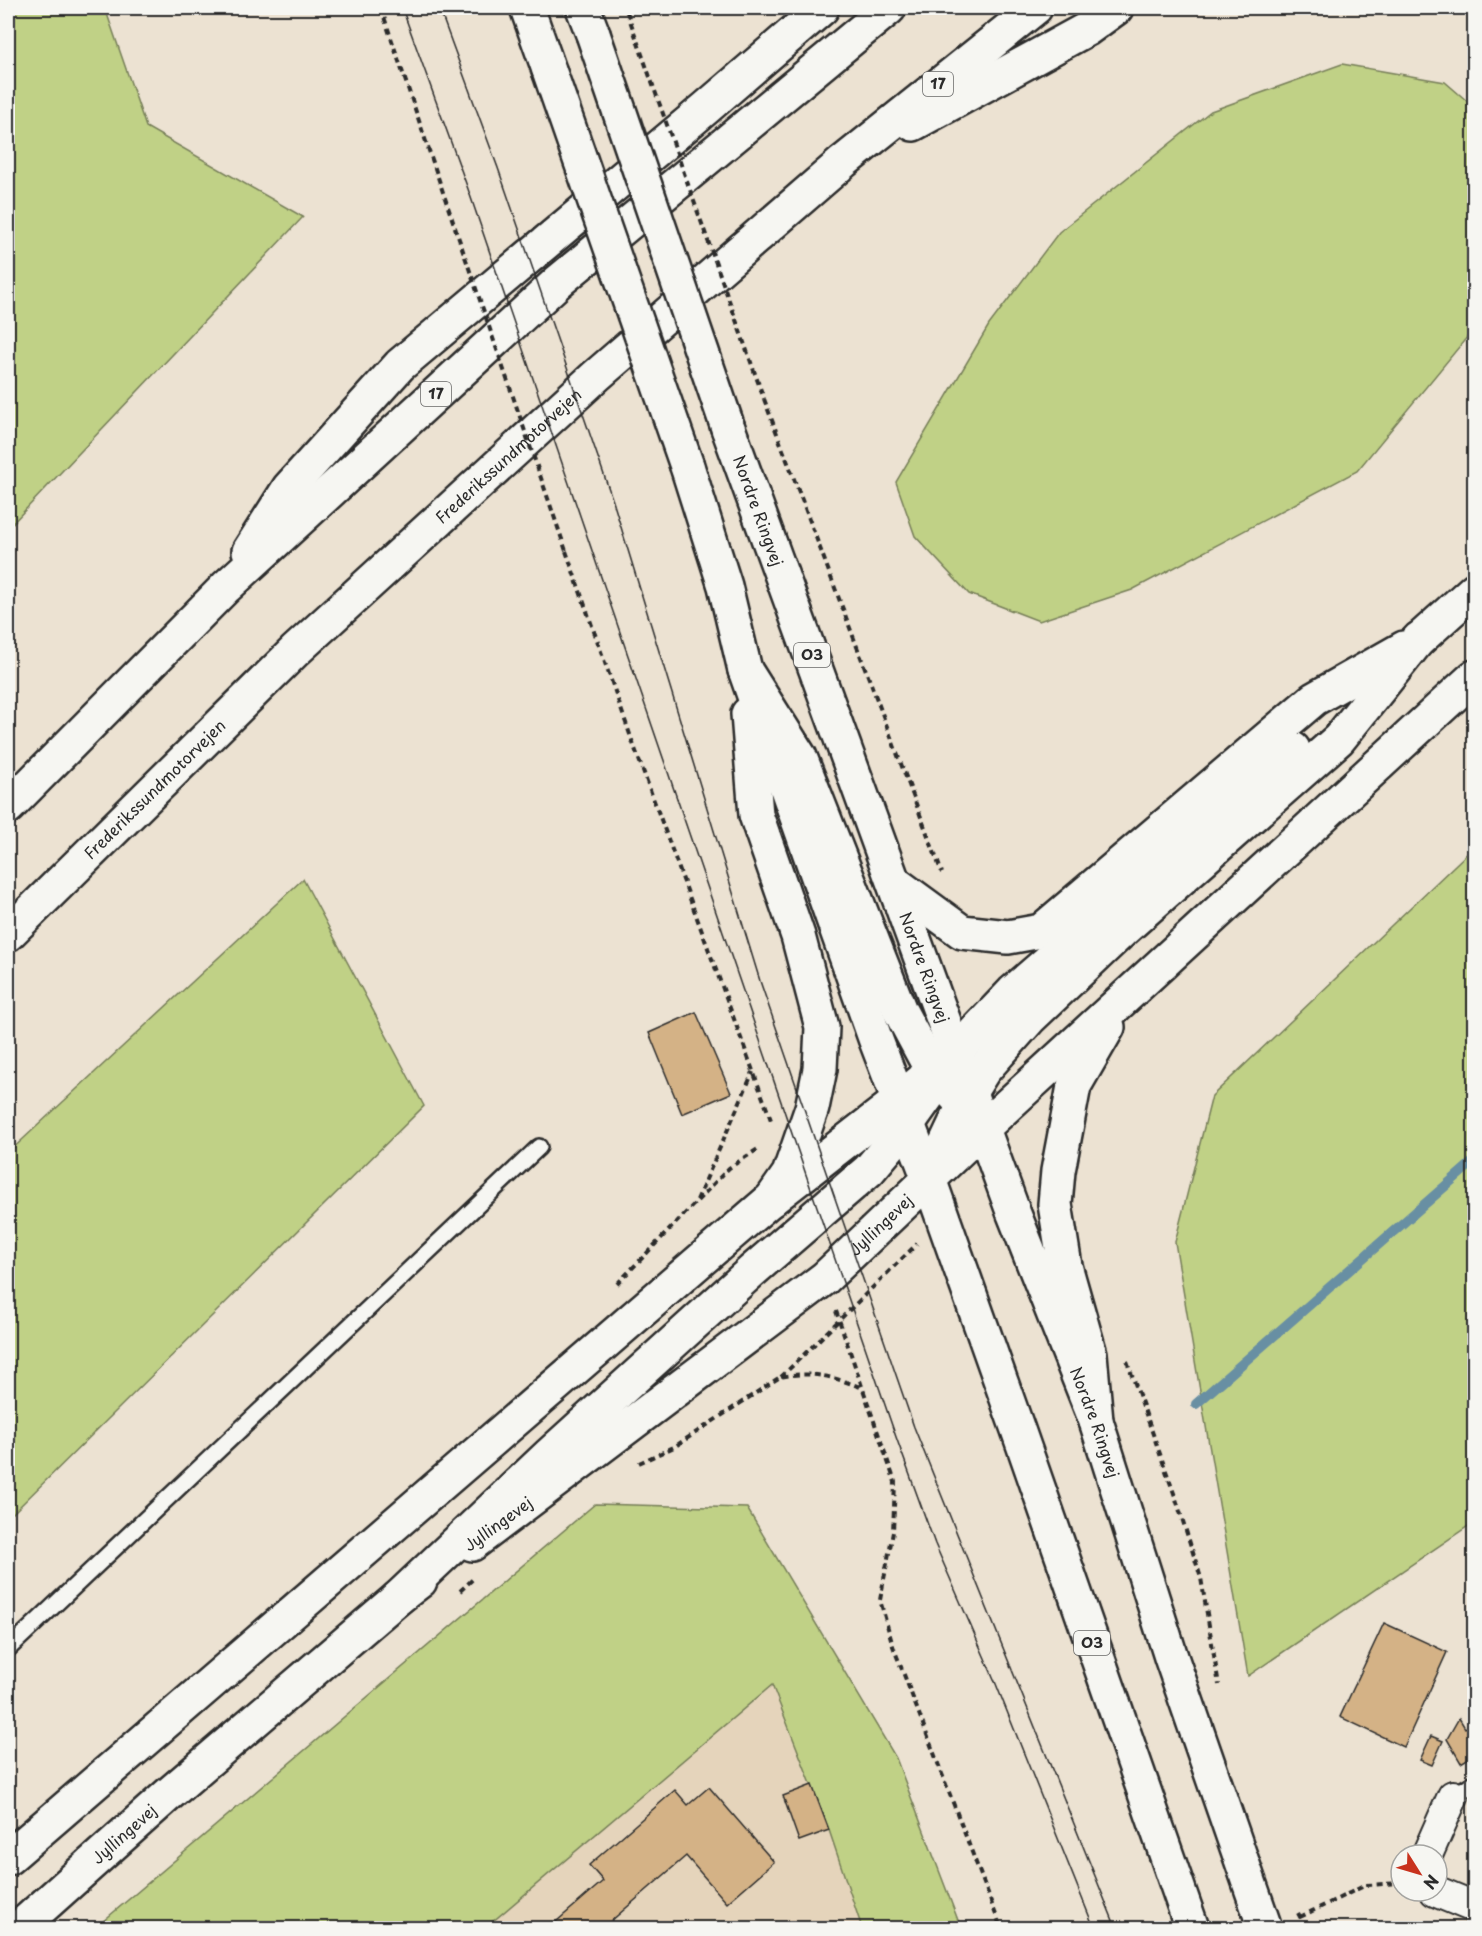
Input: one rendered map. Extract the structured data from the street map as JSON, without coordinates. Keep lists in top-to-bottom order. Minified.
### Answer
{"streets":{"main road":["17","Frederikssundmotorvejen","Nordre Ringvej","O3","Jyllingevej"]},"crossings":[["Nordre Ringvej","O3"],["O3","Jyllingevej"]],"north":"bottom right"}
